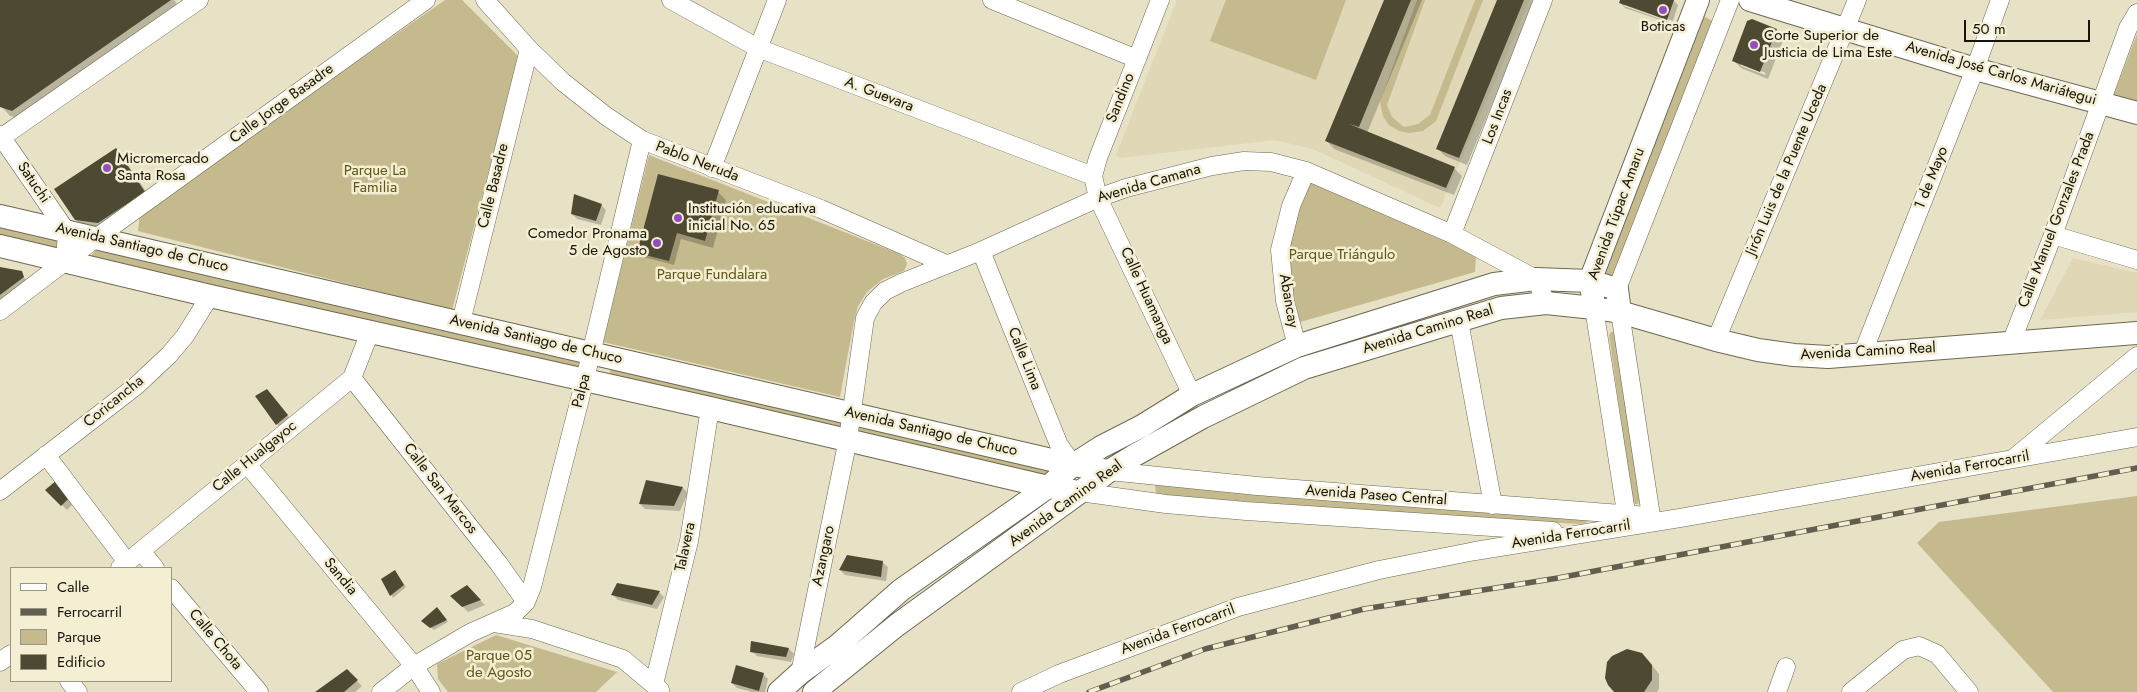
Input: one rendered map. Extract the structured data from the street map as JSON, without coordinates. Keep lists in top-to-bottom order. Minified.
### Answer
{"streets":{"main road":["Avenida José Carlos Mariátegui","Avenida Túpac Amaru","Avenida Santiago de Chuco","Avenida Camino Real","Avenida Paseo Central"],"street":["A. Guevara","Sandino","Calle Jorge Basadre","Los Incas","Pablo Neruda","Jirón Luis de la Puente Uceda","1 de Mayo","Satuchi","Avenida Camana","Calle Basadre","Calle Manuel Gonzales Prada","Calle Huamanga","Abancay","Calle Lima","Palpa","Coricancha","Calle Hualgayoc","Avenida Ferrocarril","Calle San Marcos","Talavera","Azangaro","Sandia","Calle Chota"]},"crossings":[["Avenida José Carlos Mariátegui","Jirón Luis de la Puente Uceda"],["Avenida José Carlos Mariátegui","1 de Mayo"],["Avenida José Carlos Mariátegui","Calle Manuel Gonzales Prada"],["A. Guevara","Sandino"],["Sandino","Avenida Camana"],["Sandino","Calle Huamanga"],["Calle Jorge Basadre","Avenida Santiago de Chuco"],["Los Incas","Avenida Camana"],["Pablo Neruda","Avenida Camana"],["Pablo Neruda","Calle Basadre"],["Pablo Neruda","Palpa"],["Jirón Luis de la Puente Uceda","Avenida Camino Real"],["1 de Mayo","Avenida Camino Real"],["Satuchi","Avenida Santiago de Chuco"],["Avenida Camana","Avenida Santiago de Chuco"],["Avenida Camana","Calle Huamanga"],["Avenida Camana","Abancay"],["Avenida Camana","Avenida Camino Real"],["Avenida Camana","Calle Lima"],["Avenida Camana","Azangaro"],["Calle Basadre","Avenida Santiago de Chuco"],["Avenida Túpac Amaru","Avenida Camino Real"],["Avenida Túpac Amaru","Avenida Ferrocarril"],["Avenida Túpac Amaru","Avenida Paseo Central"],["Calle Manuel Gonzales Prada","Avenida Camino Real"],["Avenida Santiago de Chuco","Avenida Camino Real"],["Avenida Santiago de Chuco","Calle Lima"],["Avenida Santiago de Chuco","Palpa"],["Avenida Santiago de Chuco","Coricancha"],["Avenida Santiago de Chuco","Calle Hualgayoc"],["Avenida Santiago de Chuco","Avenida Paseo Central"],["Avenida Santiago de Chuco","Talavera"],["Avenida Santiago de Chuco","Azangaro"],["Calle Huamanga","Avenida Camino Real"],["Abancay","Avenida Camino Real"],["Avenida Camino Real","Calle Lima"],["Avenida Camino Real","Avenida Paseo Central"],["Avenida Camino Real","Azangaro"],["Calle Lima","Avenida Paseo Central"],["Palpa","Calle San Marcos"],["Calle Hualgayoc","Calle San Marcos"],["Calle Hualgayoc","Sandia"],["Avenida Ferrocarril","Avenida Paseo Central"]],"parks":["Parque La Familia","Parque Triángulo","Parque Fundalara","Parque 05 de Agosto"],"places":["Boticas","Corte Superior de Justicia de Lima Este","Micromercado Santa Rosa","Institución educativa inicial No. 65","Comedor Pronama 5 de Agosto"],"legend":["Calle","Ferrocarril","Parque","Edificio"],"scale_bar":"50 m"}
